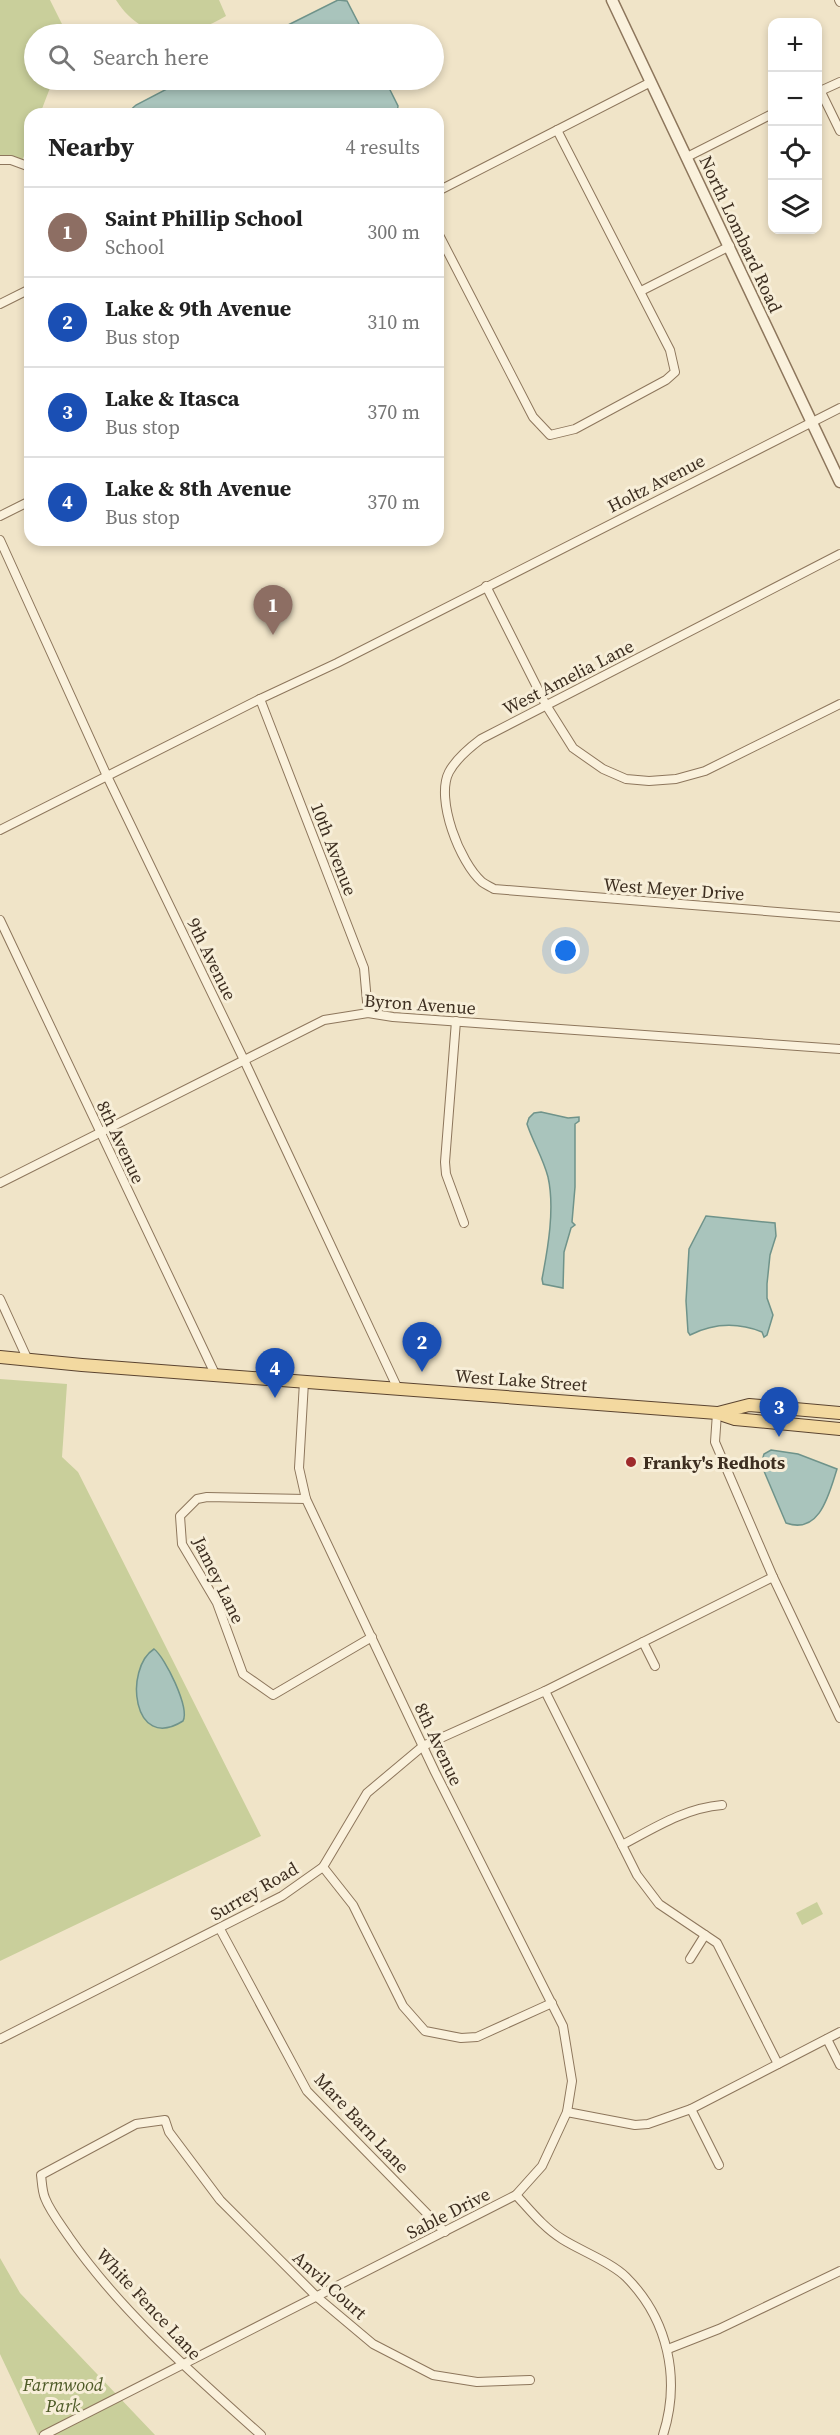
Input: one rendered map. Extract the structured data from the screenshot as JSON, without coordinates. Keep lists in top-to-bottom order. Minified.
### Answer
{"streets":{"main road":["West Lake Street"],"street":["North Lombard Road","Holtz Avenue","West Amelia Lane","10th Avenue","West Meyer Drive","9th Avenue","Byron Avenue","8th Avenue","Jamey Lane","Surrey Road","Mare Barn Lane","Sable Drive","Anvil Court","White Fence Lane"]},"crossings":[["North Lombard Road","Holtz Avenue"],["Holtz Avenue","10th Avenue"],["West Amelia Lane","West Meyer Drive"],["10th Avenue","Byron Avenue"],["9th Avenue","Byron Avenue"],["9th Avenue","West Lake Street"],["Byron Avenue","8th Avenue"],["8th Avenue","West Lake Street"],["8th Avenue","Jamey Lane"],["8th Avenue","Surrey Road"],["8th Avenue","Sable Drive"],["Surrey Road","Mare Barn Lane"],["Mare Barn Lane","Sable Drive"],["Sable Drive","Anvil Court"],["Sable Drive","White Fence Lane"],["Anvil Court","White Fence Lane"]],"parks":["Farmwood Park"],"places":["Franky's Redhots"],"page":{"map_buttons":["+","−"],"search":"Search here","heading":["Nearby","4 results"],"list":[{"mark":"1","name":"Saint Phillip School","note":"School","value":"300 m"},{"mark":"2","name":"Lake & 9th Avenue","note":"Bus stop","value":"310 m"},{"mark":"3","name":"Lake & Itasca","note":"Bus stop","value":"370 m"},{"mark":"4","name":"Lake & 8th Avenue","note":"Bus stop","value":"370 m"}],"pins":["1","2","4","3"]}}
